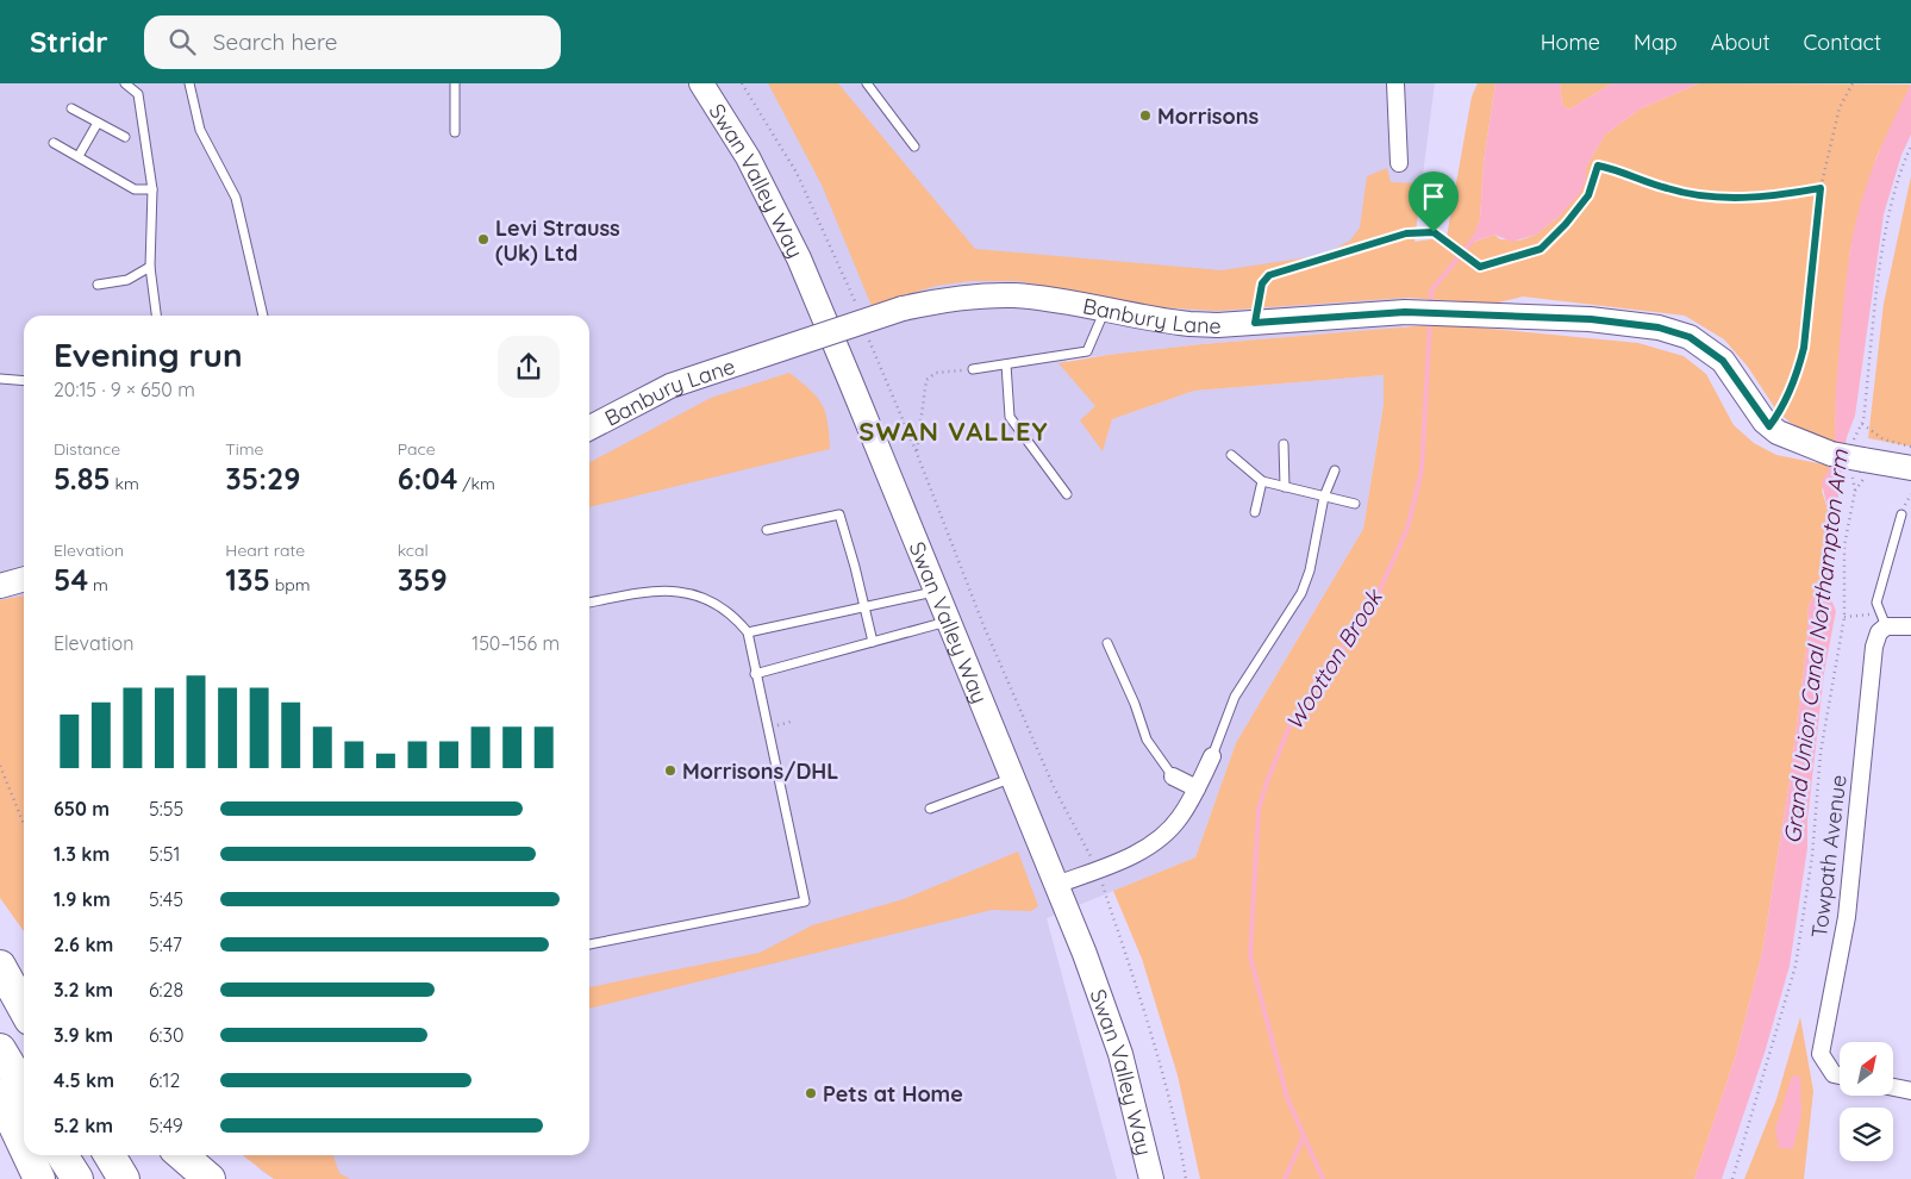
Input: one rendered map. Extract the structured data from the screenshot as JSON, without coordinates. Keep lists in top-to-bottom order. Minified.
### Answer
{"streets":{"street":["Swan Valley Way","Banbury Lane","Towpath Avenue"]},"districts":["SWAN VALLEY"],"water":["Grand Union Canal Northampton Arm","Wootton Brook"],"places":["Morrisons","Levi Strauss (Uk) Ltd","Morrisons/DHL","Pets at Home"],"north":"top right","page":{"header":"Stridr","search":"Search here","nav":["Home","Map","About","Contact"],"heading":["Evening run","20:15 · 9 × 650 m"],"stats":[["Distance","5.85 km"],["Time","35:29"],["Pace","6:04 /km"],["Elevation","54 m"],["Heart rate","135 bpm"],["kcal","359"]],"chart":["Elevation","150–156 m"],"list":[{"name":"650 m","note":"5:55"},{"name":"1.3 km","note":"5:51"},{"name":"1.9 km","note":"5:45"},{"name":"2.6 km","note":"5:47"},{"name":"3.2 km","note":"6:28"},{"name":"3.9 km","note":"6:30"},{"name":"4.5 km","note":"6:12"},{"name":"5.2 km","note":"5:49"}]}}
